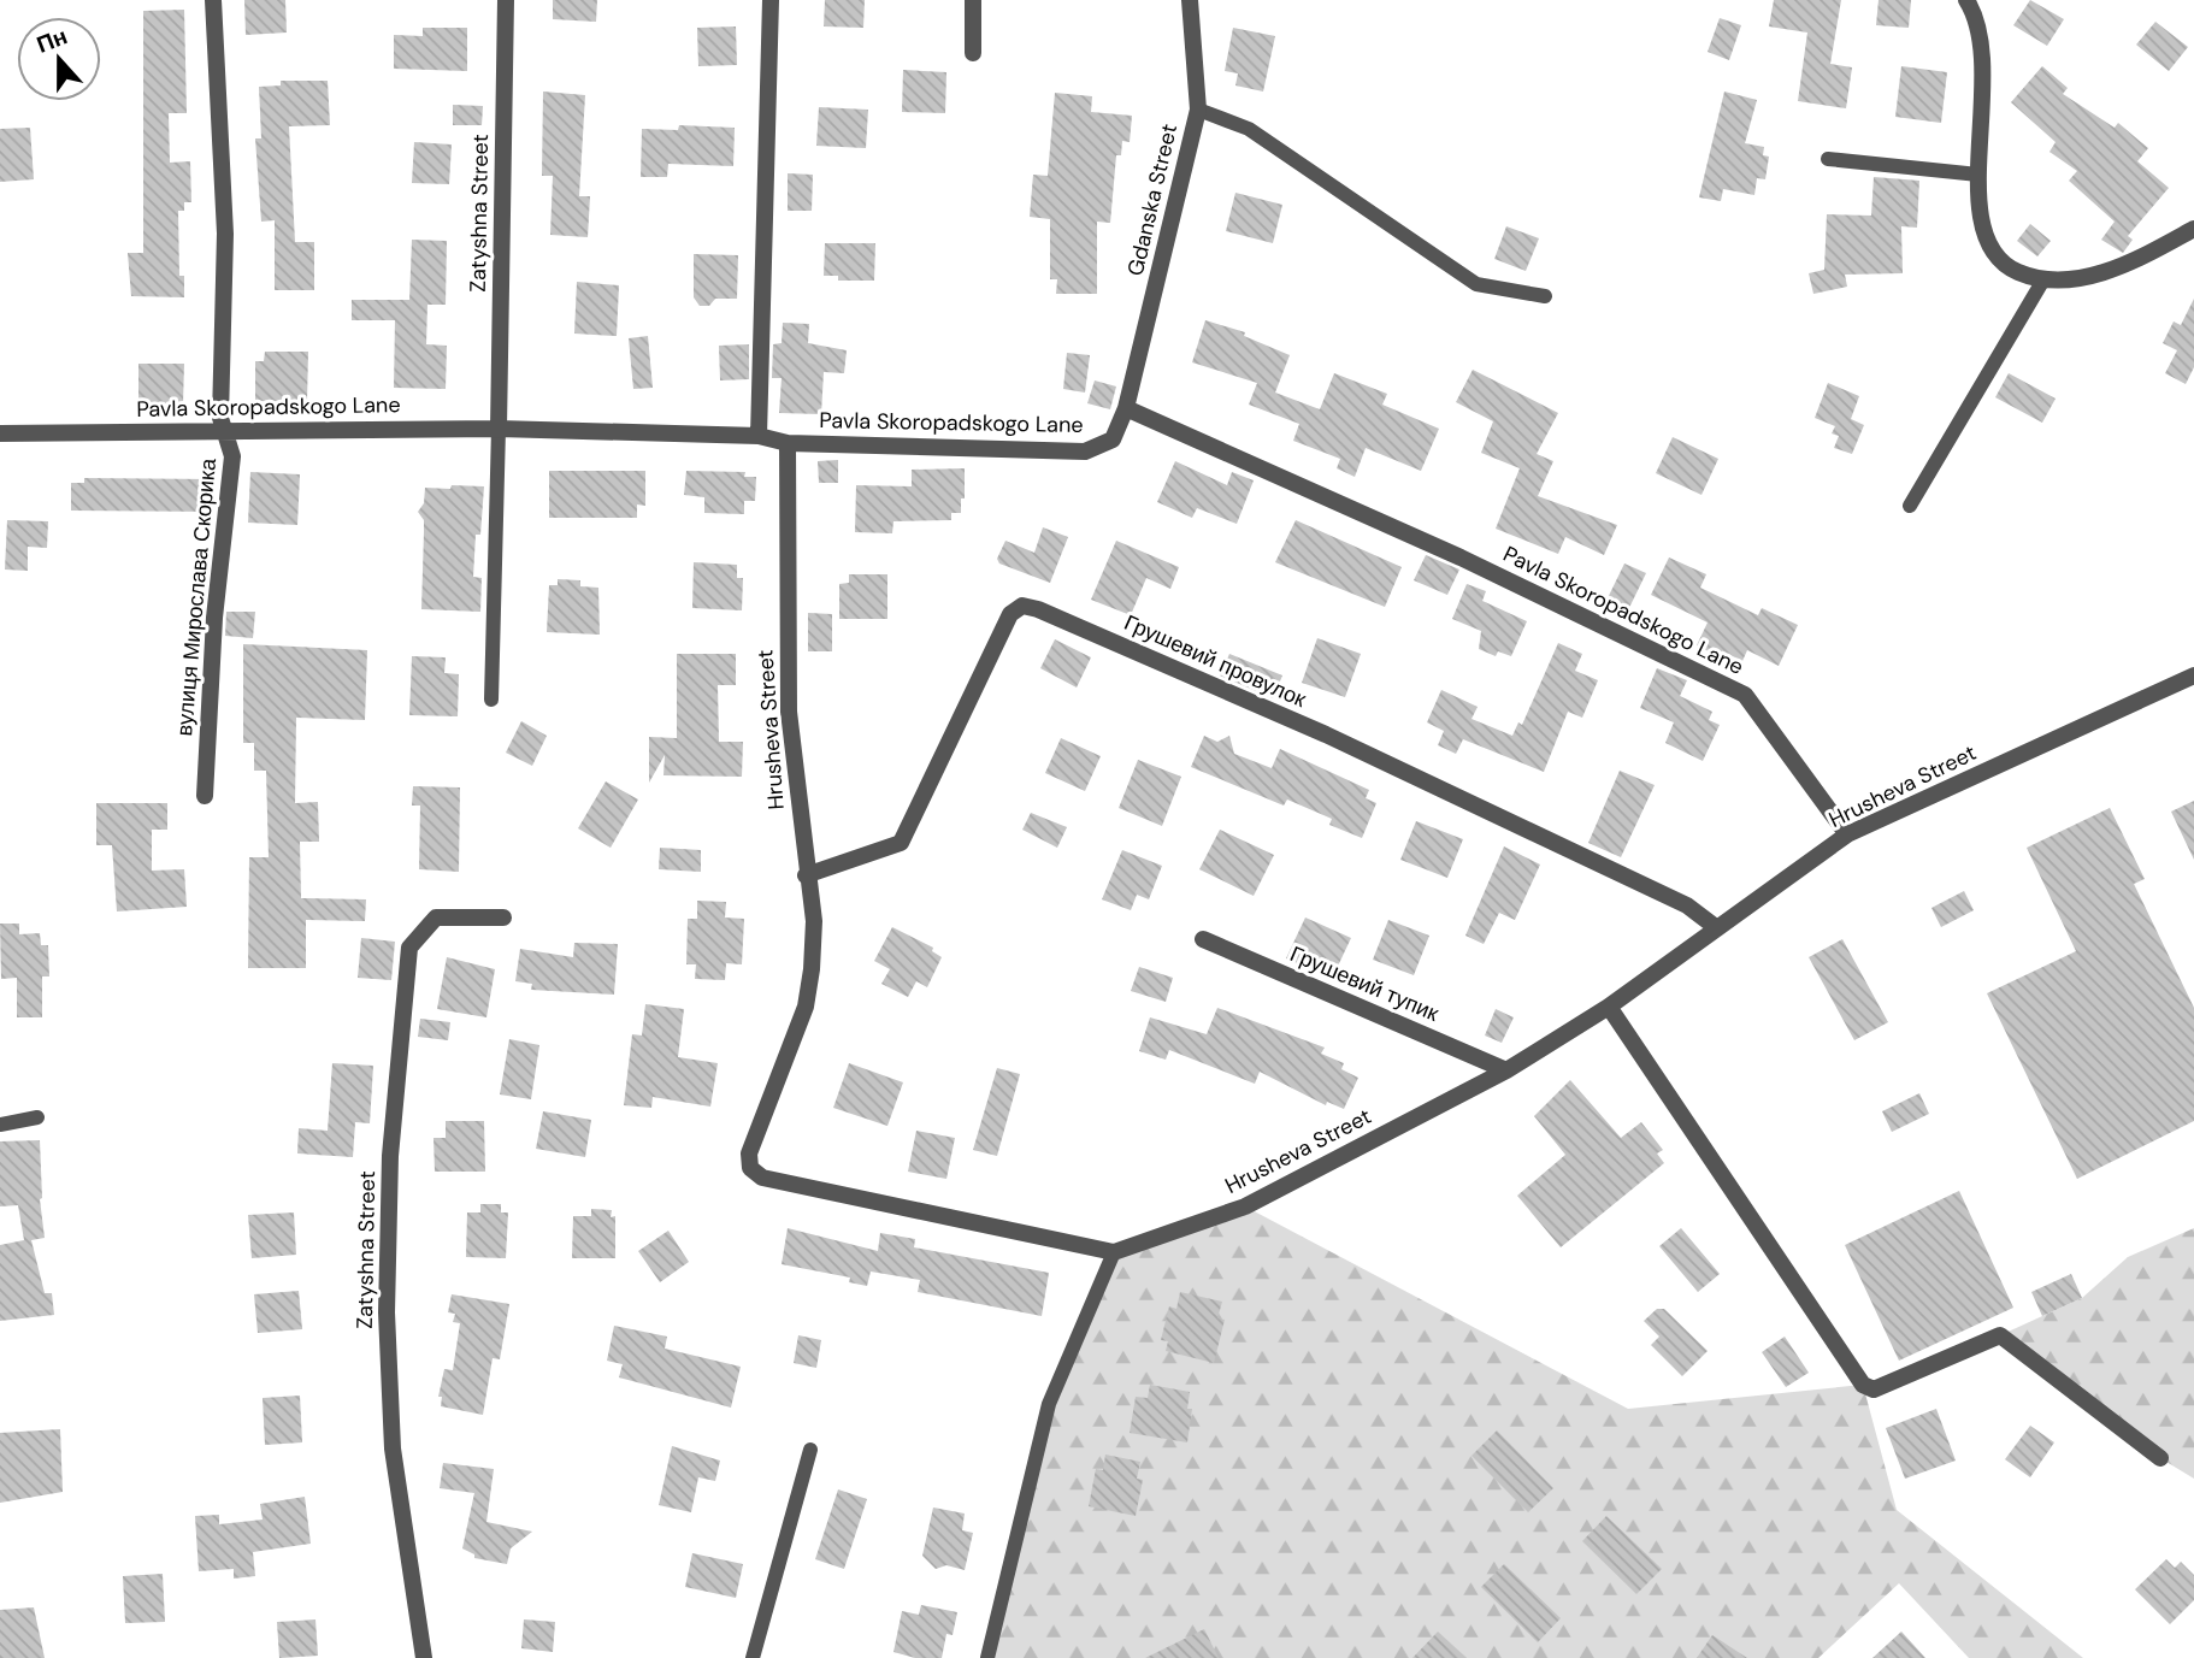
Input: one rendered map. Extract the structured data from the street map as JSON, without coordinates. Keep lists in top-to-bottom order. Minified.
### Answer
{"streets":{"street":["Gdanska Street","Zatyshna Street","Pavla Skoropadskogo Lane","вулиця Мирослава Скорика","Грушевий провулок","Hrusheva Street","Грушевий тупик"]},"crossings":[["Gdanska Street","Pavla Skoropadskogo Lane"],["Zatyshna Street","Pavla Skoropadskogo Lane"],["Pavla Skoropadskogo Lane","вулиця Мирослава Скорика"],["Pavla Skoropadskogo Lane","Hrusheva Street"],["Грушевий провулок","Hrusheva Street"],["Hrusheva Street","Грушевий тупик"]],"north":"top"}
